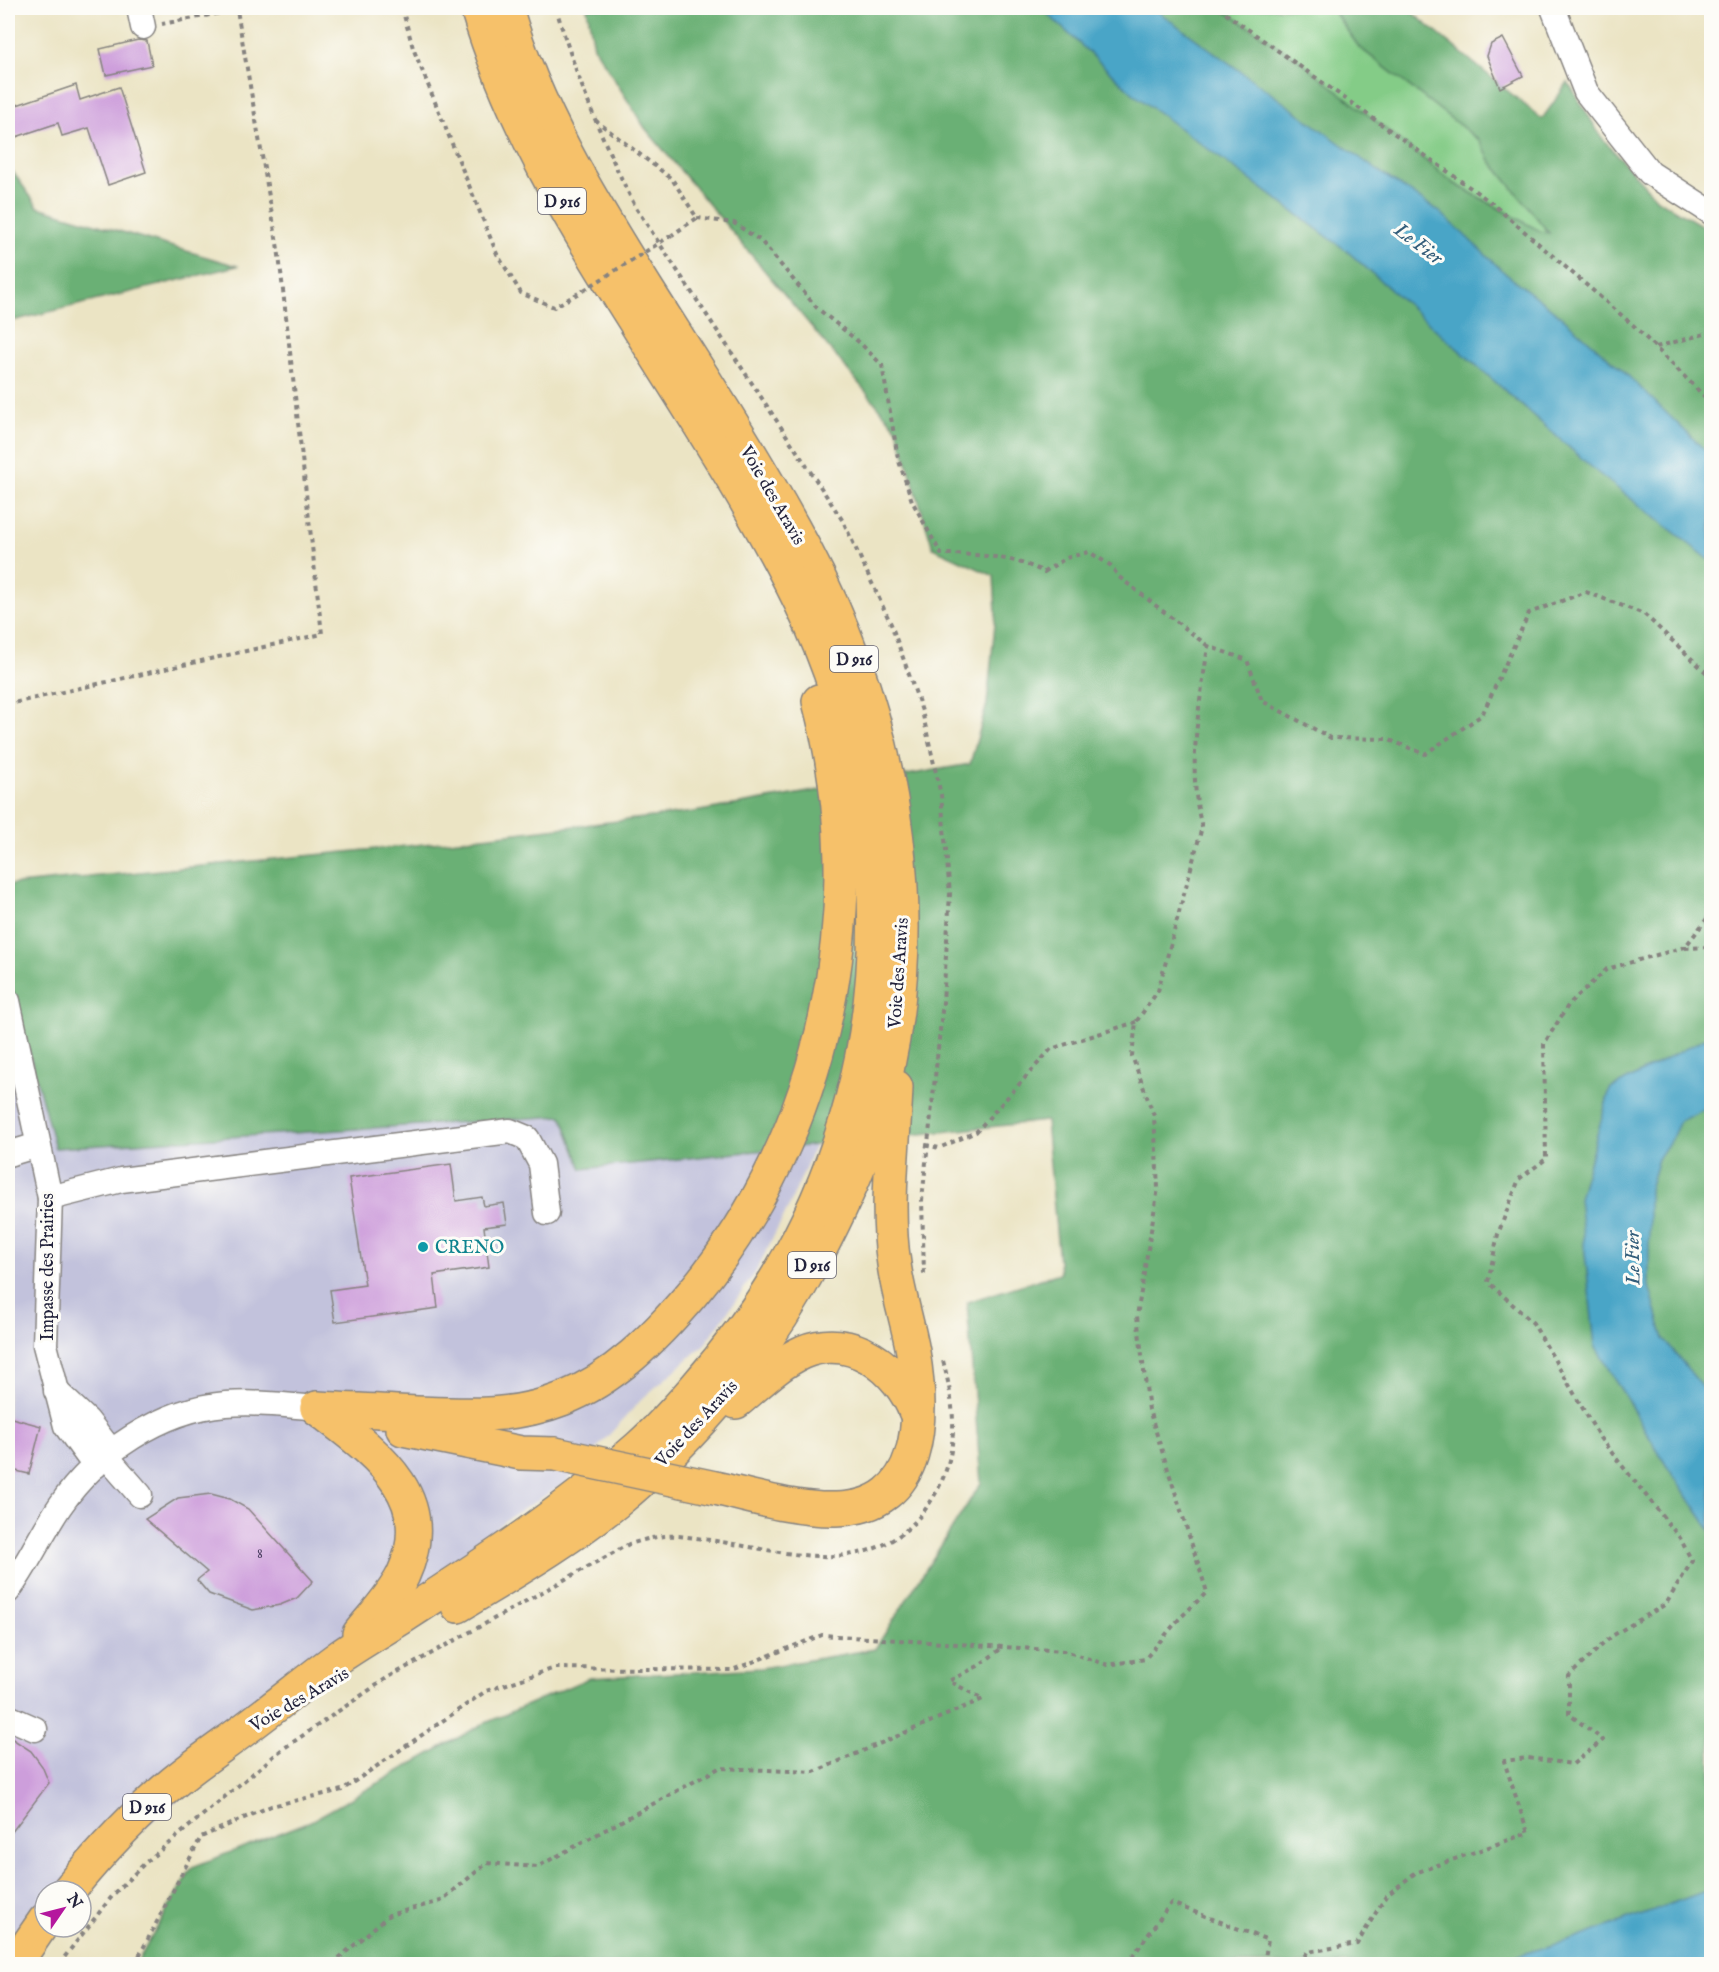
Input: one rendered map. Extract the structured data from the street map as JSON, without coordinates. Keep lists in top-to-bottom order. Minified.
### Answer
{"streets":{"highway":["D 916","Voie des Aravis"],"street":["Impasse des Prairies"]},"water":["Le Fier"],"places":["CRENO"],"house_numbers":["8"],"north":"top right"}
